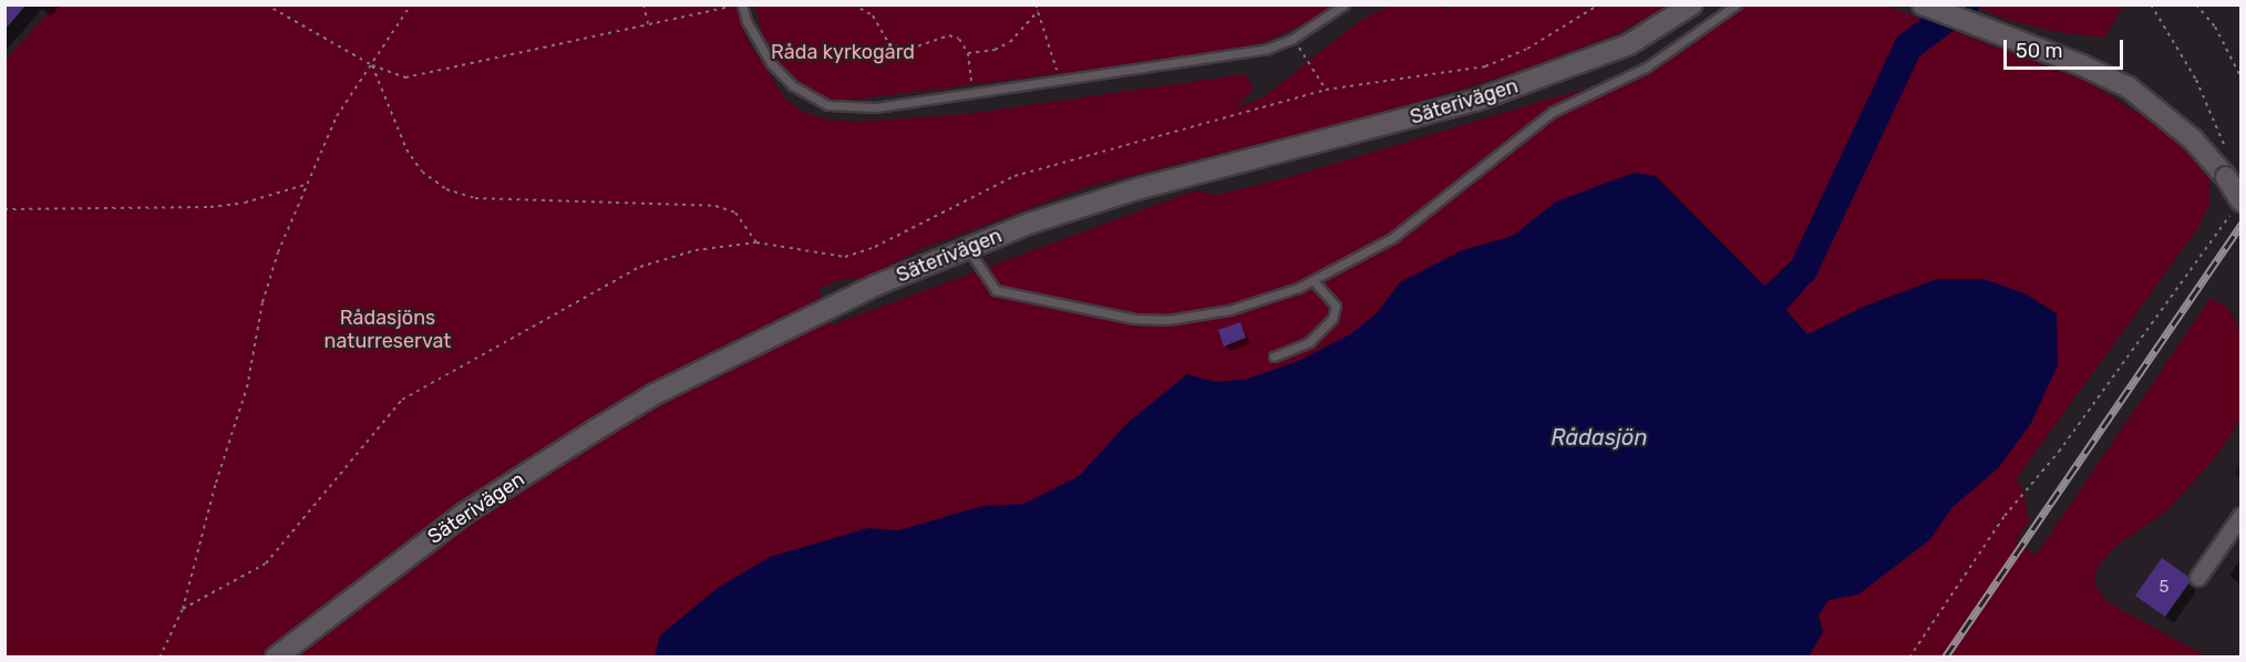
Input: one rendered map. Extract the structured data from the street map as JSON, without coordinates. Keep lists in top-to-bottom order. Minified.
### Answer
{"streets":{"street":["Säterivägen"]},"water":["Rådasjön"],"parks":["Råda kyrkogård","Rådasjöns naturreservat"],"house_numbers":["5"],"scale_bar":"50 m"}
